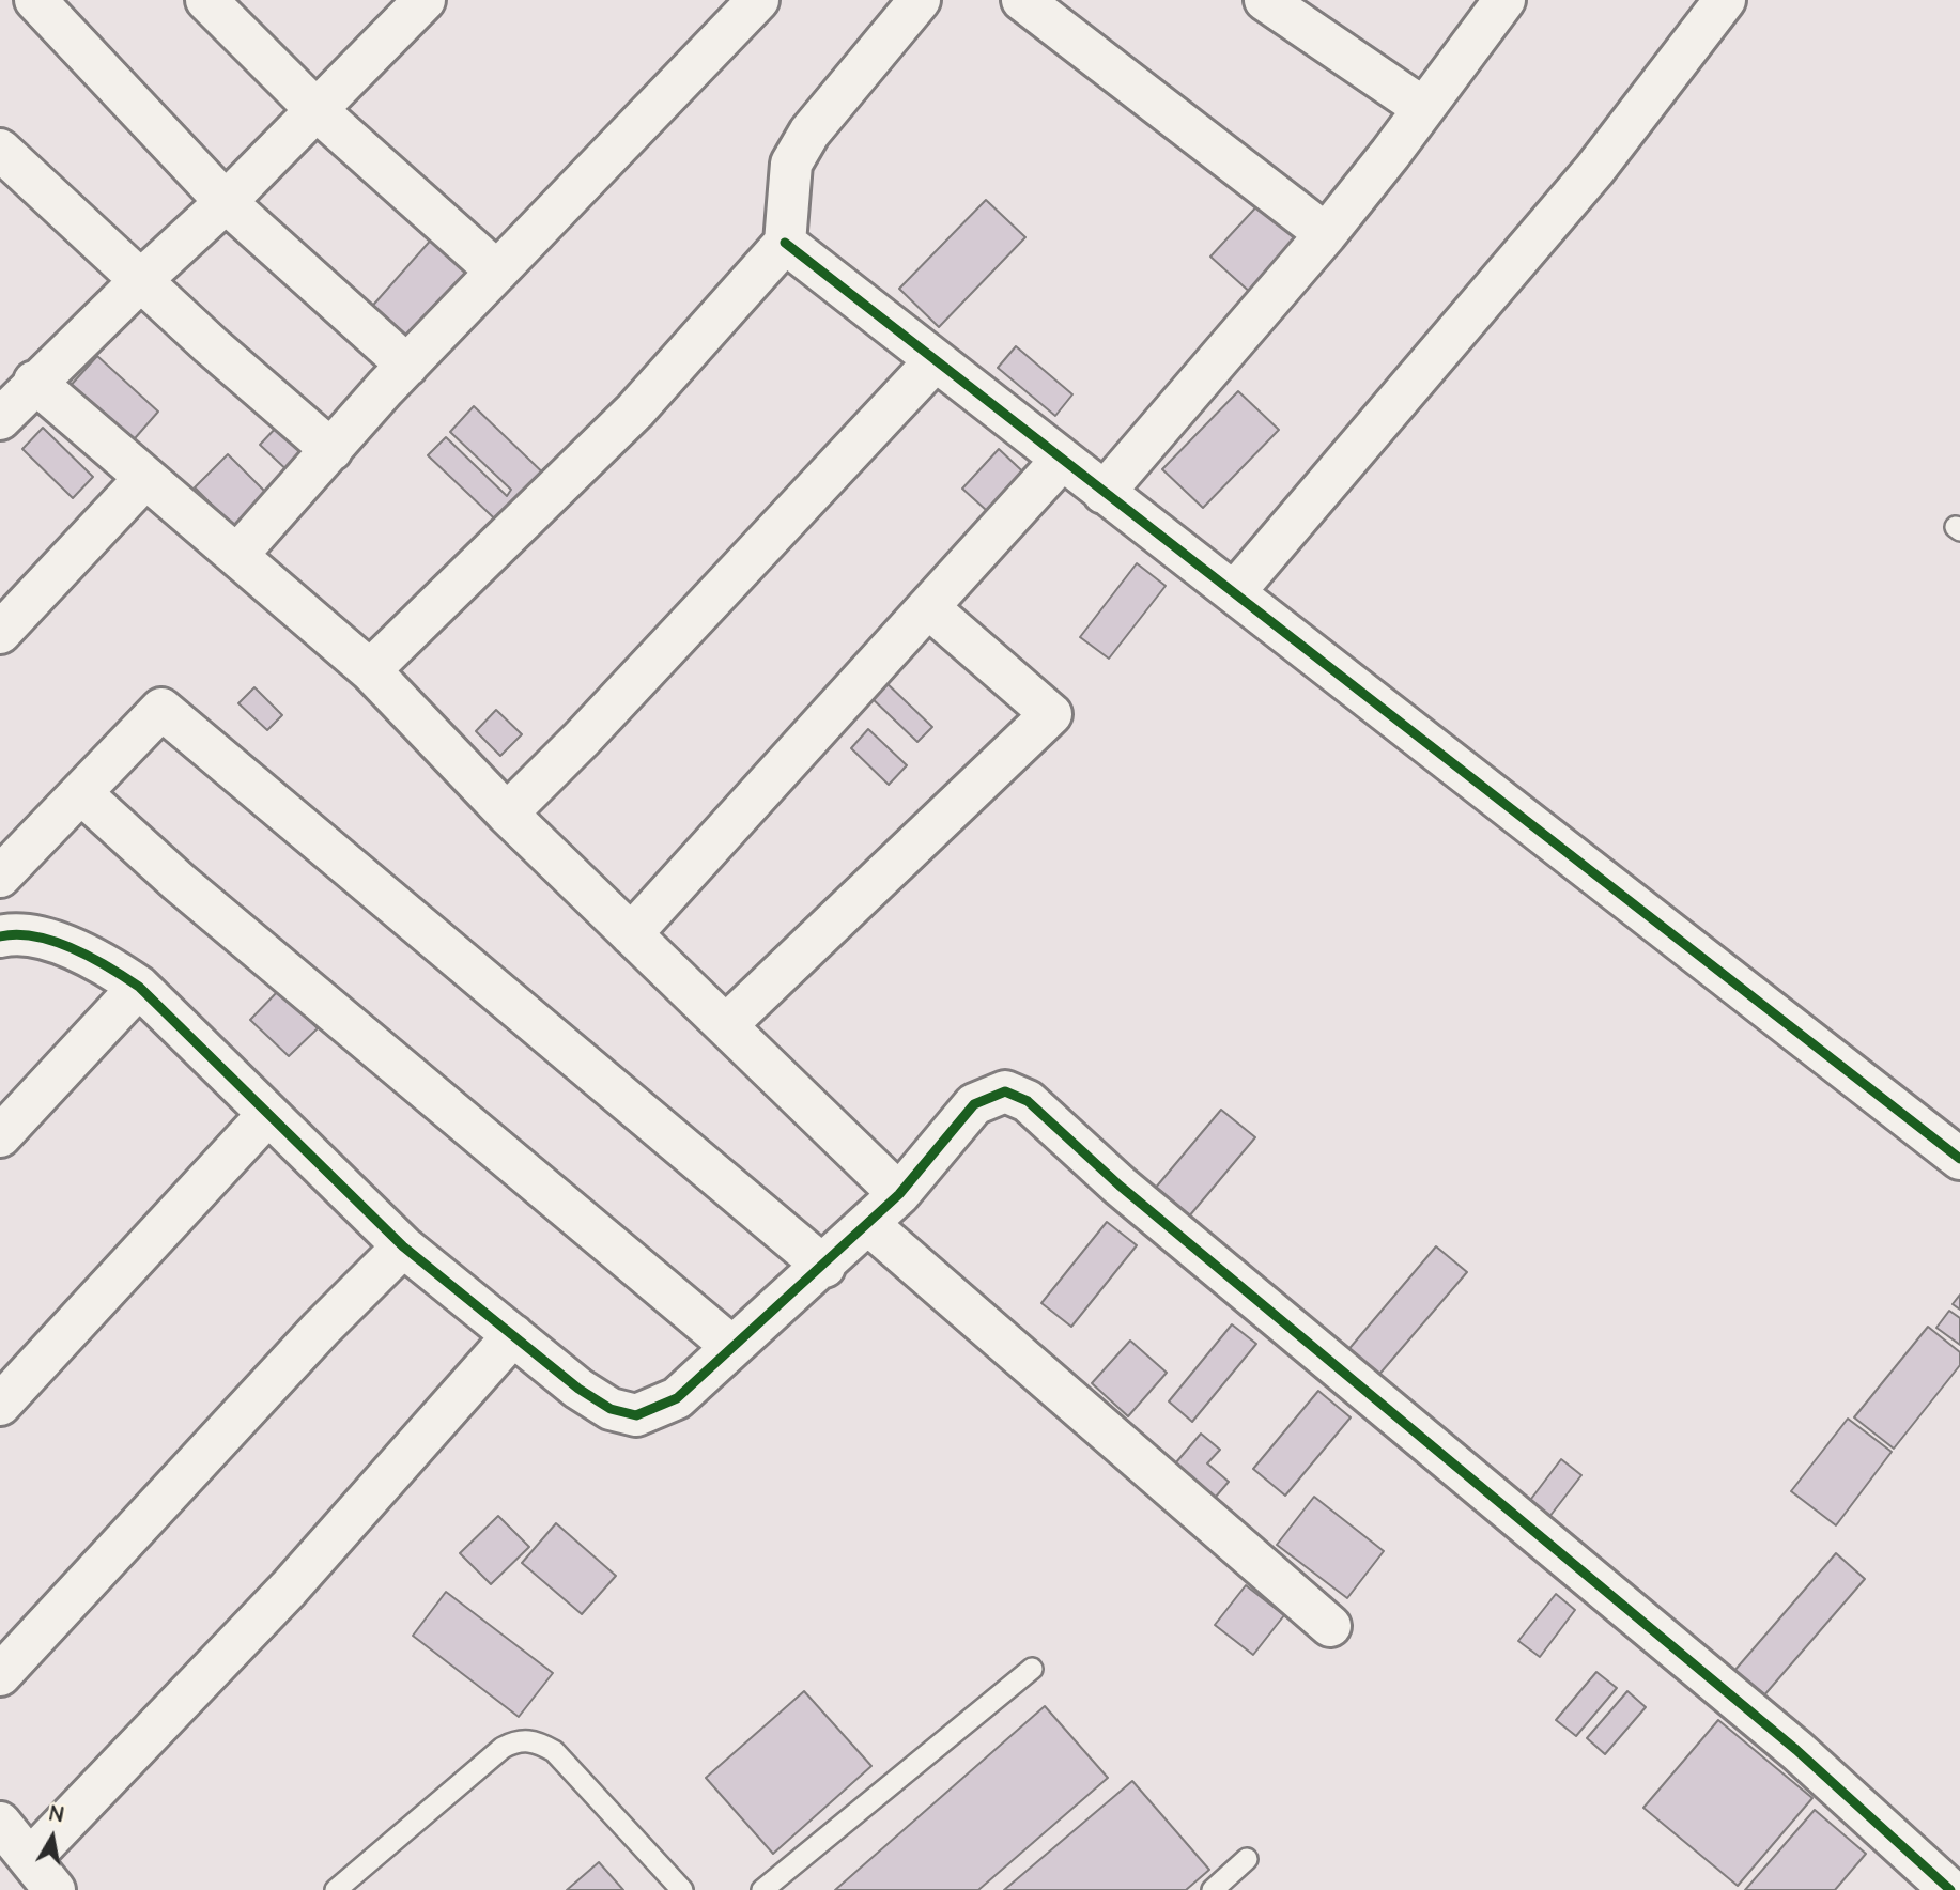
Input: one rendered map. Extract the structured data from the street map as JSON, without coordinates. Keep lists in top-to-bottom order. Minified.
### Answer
{"north":"top"}
